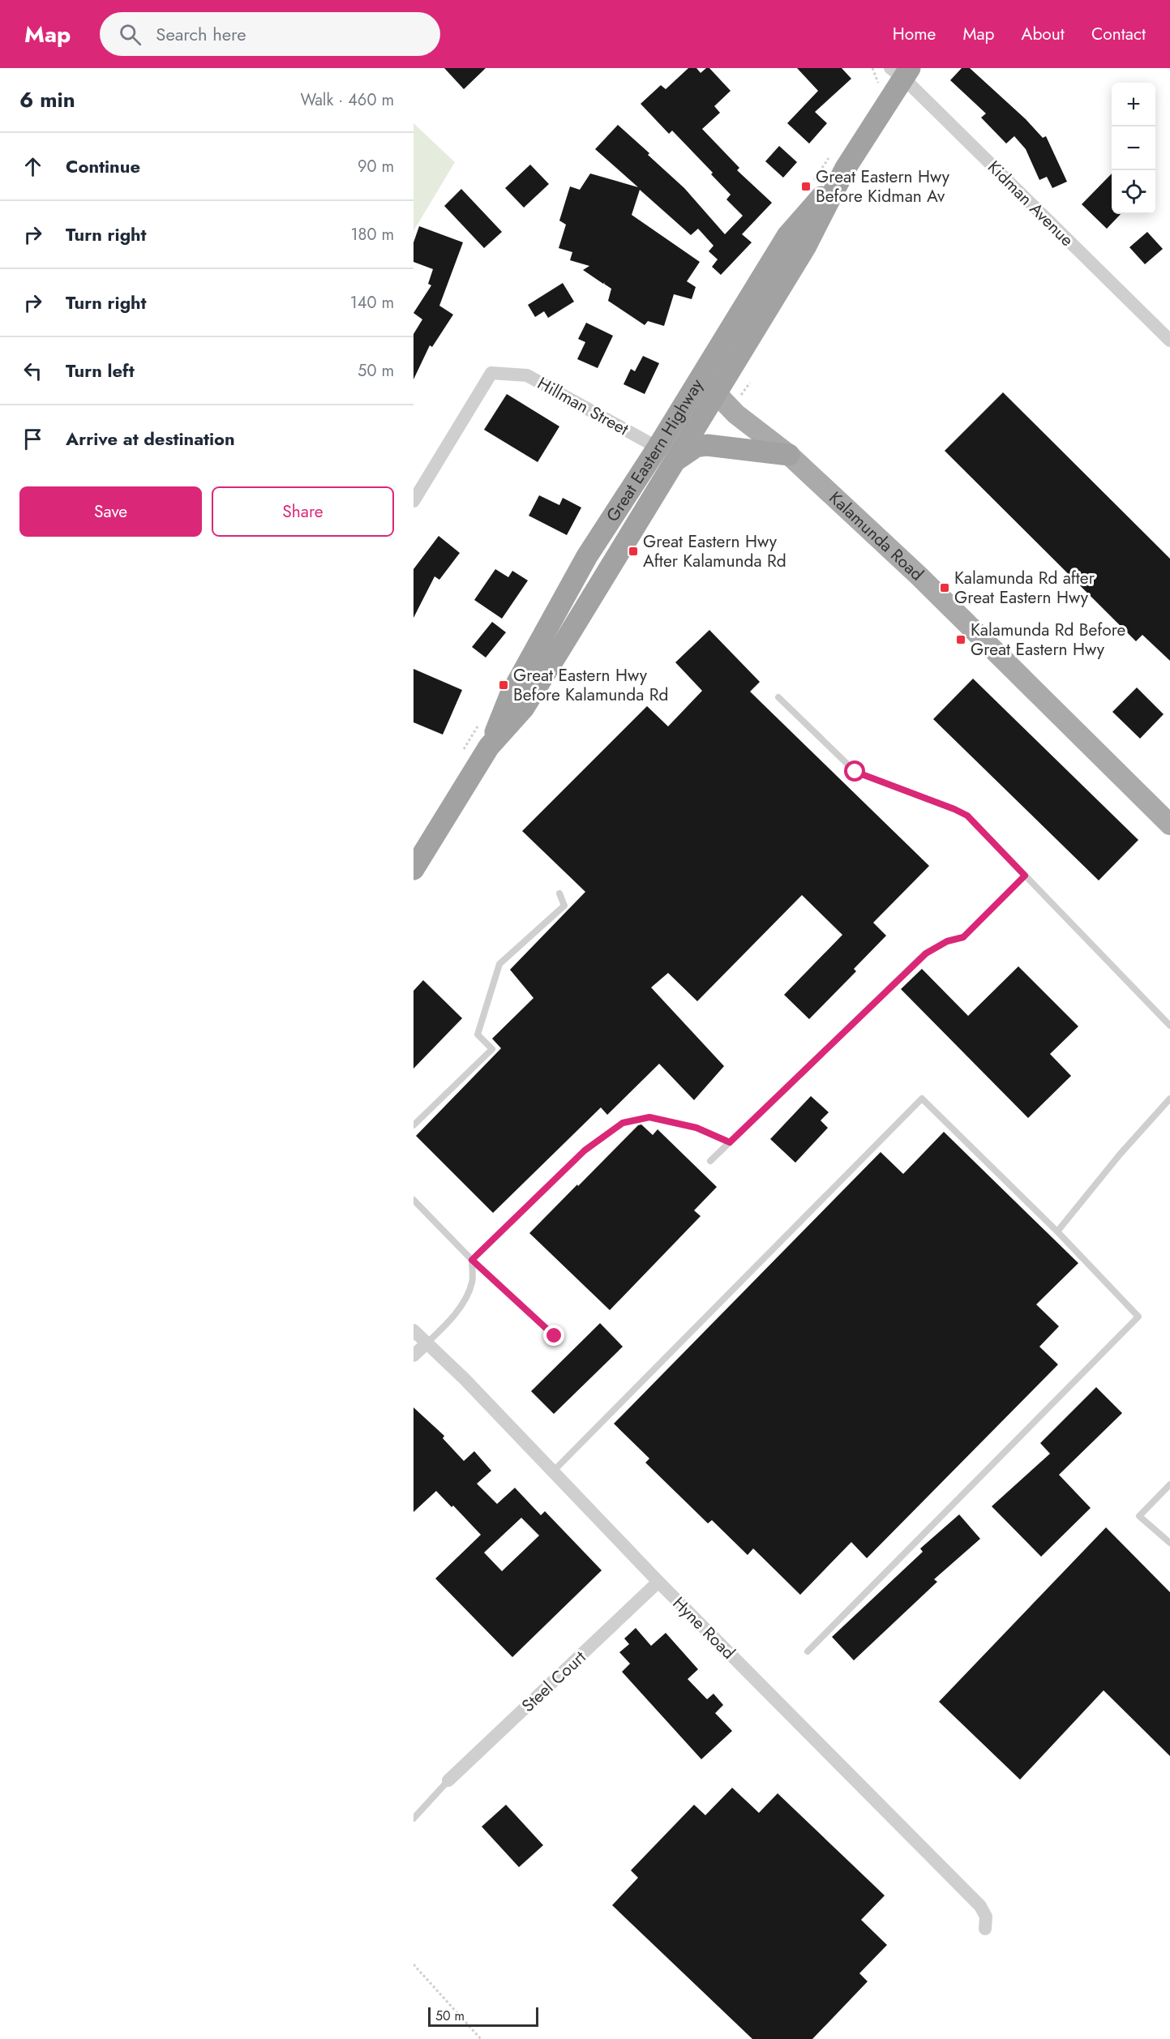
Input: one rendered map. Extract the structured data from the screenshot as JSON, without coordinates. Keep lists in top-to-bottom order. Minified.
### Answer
{"streets":{"highway":["Great Eastern Highway"],"main road":["Kalamunda Road"],"street":["Kidman Avenue","Hillman Street","Hyne Road","Steel Court"]},"crossings":[["Kidman Avenue","Great Eastern Highway"],["Hillman Street","Great Eastern Highway"],["Great Eastern Highway","Kalamunda Road"],["Hyne Road","Steel Court"]],"places":{"transit":["Great Eastern Hwy Before Kidman Av","Great Eastern Hwy After Kalamunda Rd","Kalamunda Rd after Great Eastern Hwy","Kalamunda Rd Before Great Eastern Hwy","Great Eastern Hwy Before Kalamunda Rd"]},"scale_bar":"50 m","page":{"header":"Map","search":"Search here","nav":["Home","Map","About","Contact"],"heading":["6 min","Walk · 460 m"],"map_buttons":["+","−"],"list":[["Continue","90 m"],["Turn right","180 m"],["Turn right","140 m"],["Turn left","50 m"],"Arrive at destination"],"buttons":["Save","Share"],"scale":"50 m"}}
